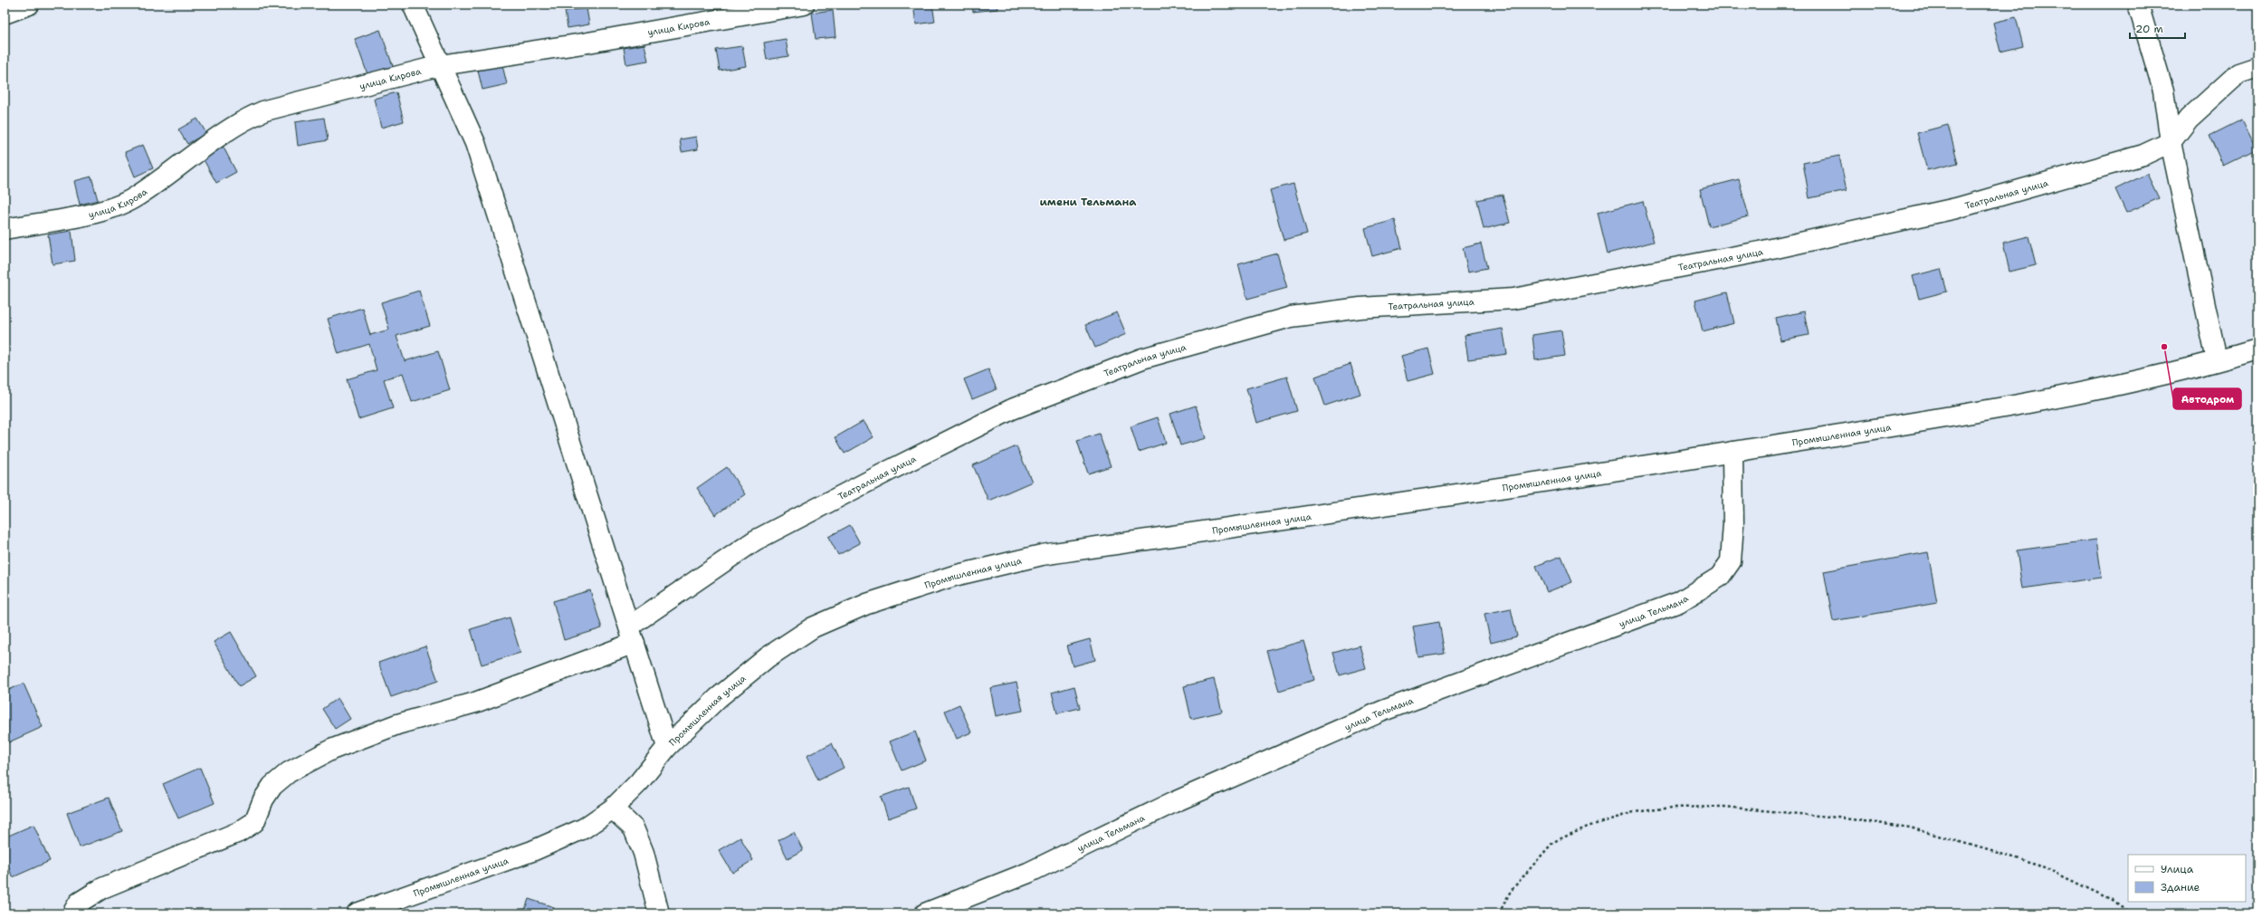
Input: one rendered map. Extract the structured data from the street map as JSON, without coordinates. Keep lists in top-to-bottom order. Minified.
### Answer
{"streets":{"street":["улица Кирова","Театральная улица","Промышленная улица","улица Тельмана"]},"crossings":[["Промышленная улица","улица Тельмана"]],"districts":["имени Тельмана"],"places":["Автодром"],"legend":["Улица","Здание"],"scale_bar":"20 m"}
